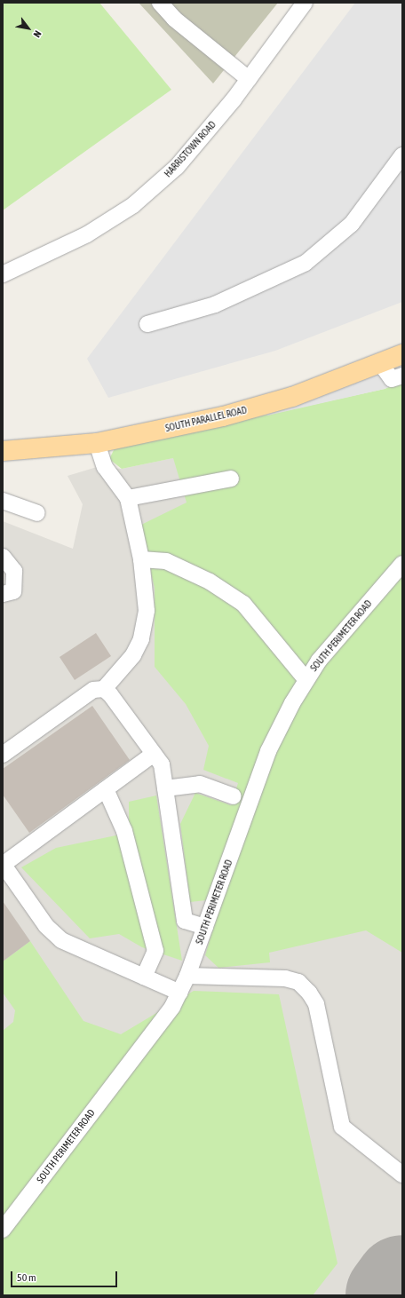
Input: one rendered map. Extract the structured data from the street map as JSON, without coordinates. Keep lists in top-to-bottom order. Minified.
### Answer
{"streets":{"main road":["SOUTH PARALLEL ROAD"],"street":["HARRISTOWN ROAD","SOUTH PERIMETER ROAD"]},"scale_bar":"50 m","north":"bottom right"}
